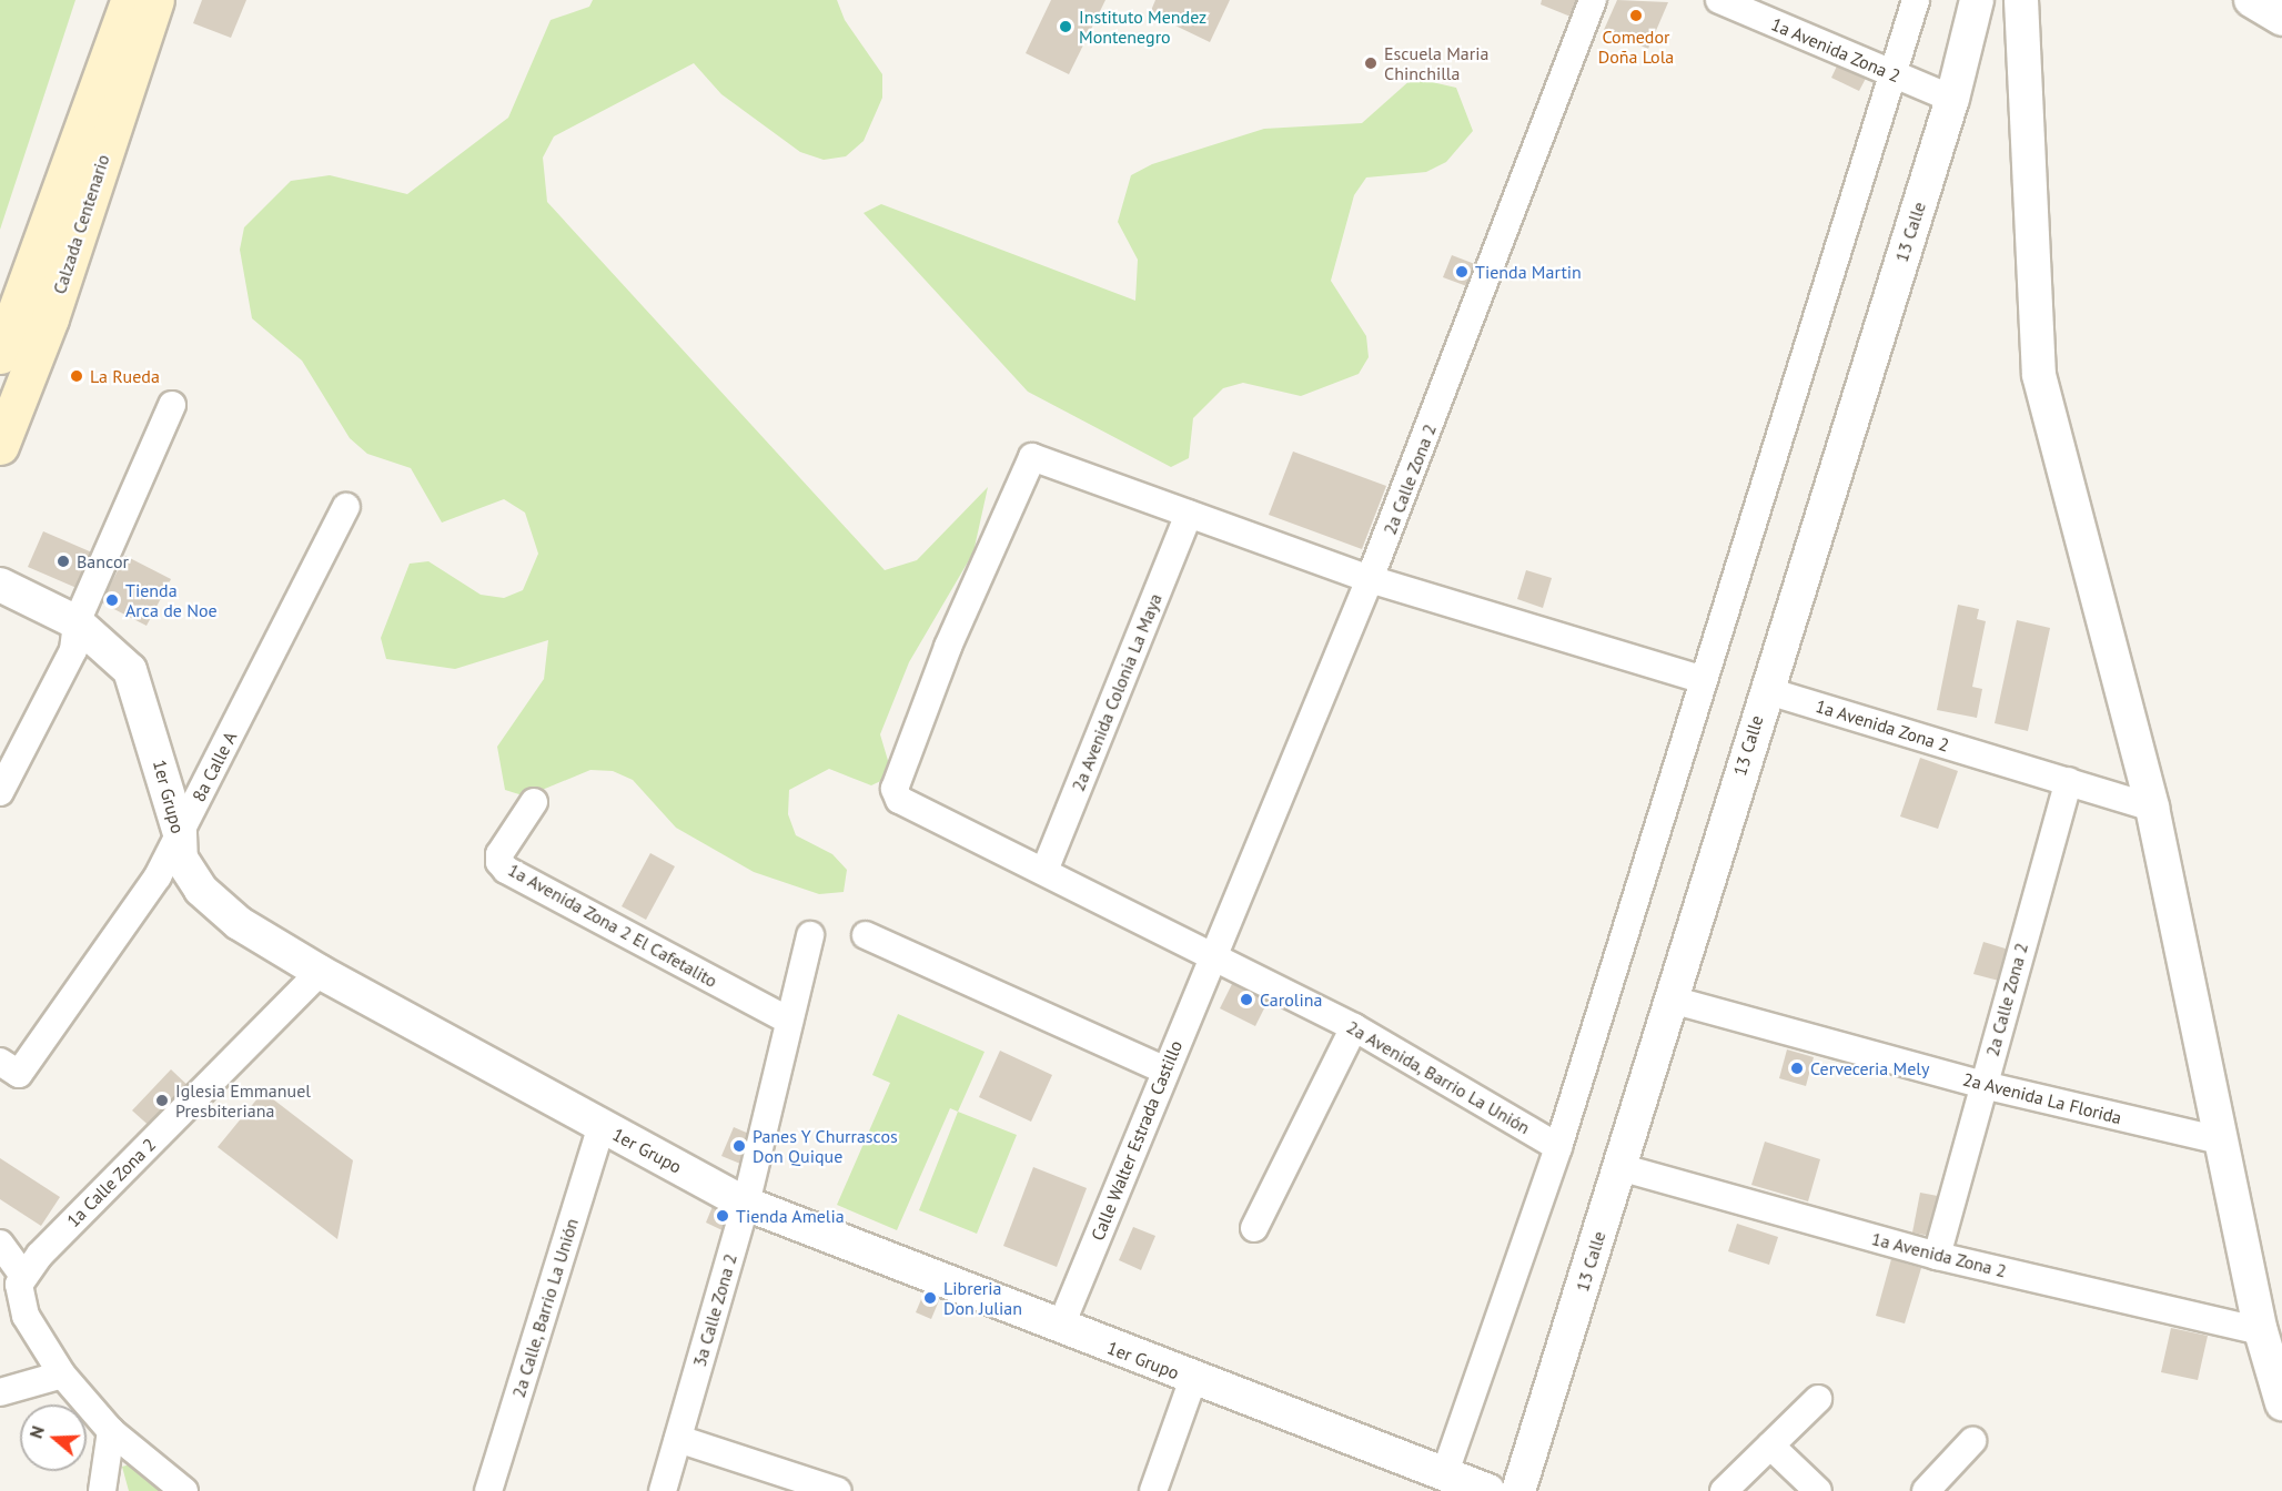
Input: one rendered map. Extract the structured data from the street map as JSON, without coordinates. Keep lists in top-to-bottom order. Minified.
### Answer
{"streets":{"main road":["Calzada Centenario"],"street":["1a Avenida Zona 2","13 Calle","2a Calle Zona 2","2a Avenida Colonia La Maya","8a Calle A","1er Grupo","1a Avenida Zona 2 El Cafetalito","2a Avenida, Barrio La Unión","2a Avenida La Florida","Calle Walter Estrada Castillo","1a Calle Zona 2","2a Calle, Barrio La Unión","3a Calle Zona 2"]},"crossings":[["1a Avenida Zona 2","13 Calle"],["1a Avenida Zona 2","2a Calle Zona 2"],["13 Calle","2a Avenida La Florida"],["2a Calle Zona 2","2a Avenida, Barrio La Unión"],["2a Calle Zona 2","2a Avenida La Florida"],["2a Calle Zona 2","Calle Walter Estrada Castillo"],["2a Avenida Colonia La Maya","2a Avenida, Barrio La Unión"],["8a Calle A","1er Grupo"],["1er Grupo","Calle Walter Estrada Castillo"],["1er Grupo","1a Calle Zona 2"],["1er Grupo","2a Calle, Barrio La Unión"],["1er Grupo","3a Calle Zona 2"],["1a Avenida Zona 2 El Cafetalito","3a Calle Zona 2"],["2a Avenida, Barrio La Unión","Calle Walter Estrada Castillo"]],"places":["Comedor Doña Lola","Instituto Mendez Montenegro","Escuela Maria Chinchilla","Tienda Martin","La Rueda","Bancor","Tienda Arca de Noe","Carolina","Cerveceria Mely","Iglesia Emmanuel Presbiteriana","Panes Y Churrascos Don Quique","Tienda Amelia","Libreria Don Julian"],"north":"left"}
